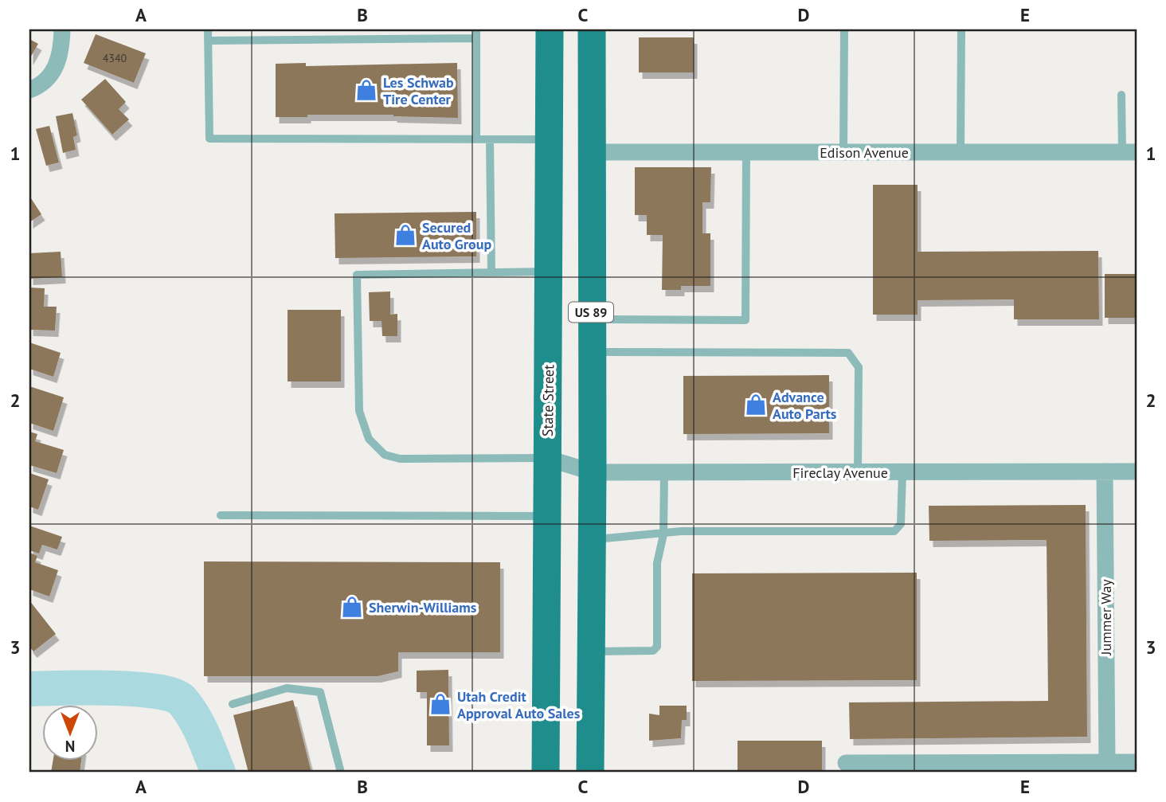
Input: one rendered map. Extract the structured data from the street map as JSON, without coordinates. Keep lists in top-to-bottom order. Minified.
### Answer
{"streets":{"main road":["US 89","State Street"],"street":["Edison Avenue","Fireclay Avenue","Jummer Way"]},"crossings":[["Edison Avenue","US 89"],["US 89","Fireclay Avenue"],["State Street","Fireclay Avenue"],["Fireclay Avenue","Jummer Way"]],"places":{"shop":["Les Schwab Tire Center","Secured Auto Group","Advance Auto Parts","Sherwin-Williams","Utah Credit Approval Auto Sales"]},"house_numbers":["4340"],"north":"bottom","grid":{"columns":["A","B","C","D","E"],"rows":["1","2","3"]}}
